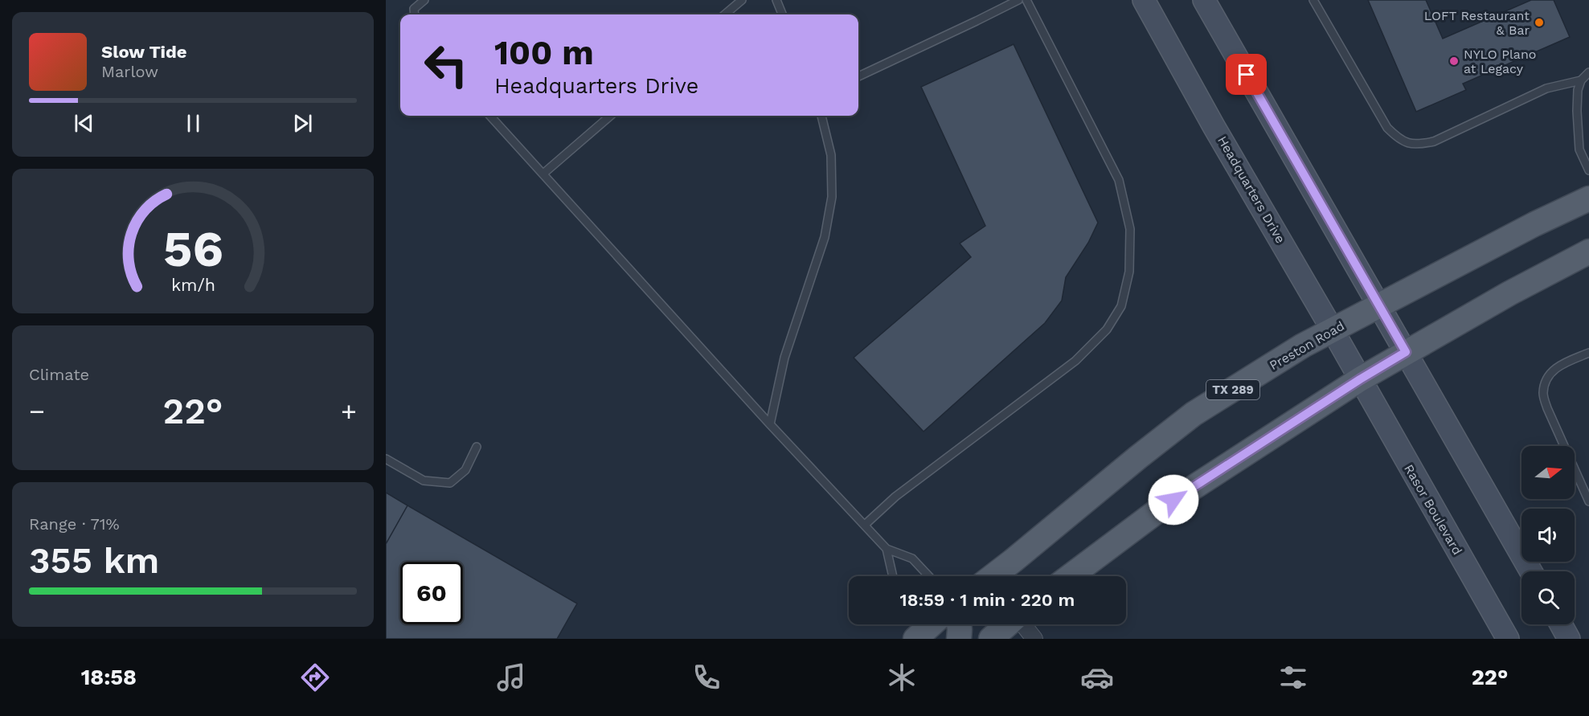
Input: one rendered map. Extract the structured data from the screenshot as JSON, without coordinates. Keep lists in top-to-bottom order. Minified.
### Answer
{"streets":{"main road":["Headquarters Drive","Preston Road","TX 289","Rasor Boulevard"]},"crossings":[["Headquarters Drive","Preston Road"],["Headquarters Drive","Rasor Boulevard"]],"places":["LOFT Restaurant & Bar","NYLO Plano at Legacy"],"north":"right","page":{"turn":["100 m","Headquarters Drive"],"song":["Slow Tide","Marlow"],"tile":["Climate",["Range · 71%","355 km"]],"heat":["−","22°","+"],"limit":"60","trip":"18:59 · 1 min · 220 m","tabs":["18:58","22°"],"gauge":["56","km/h"]}}
